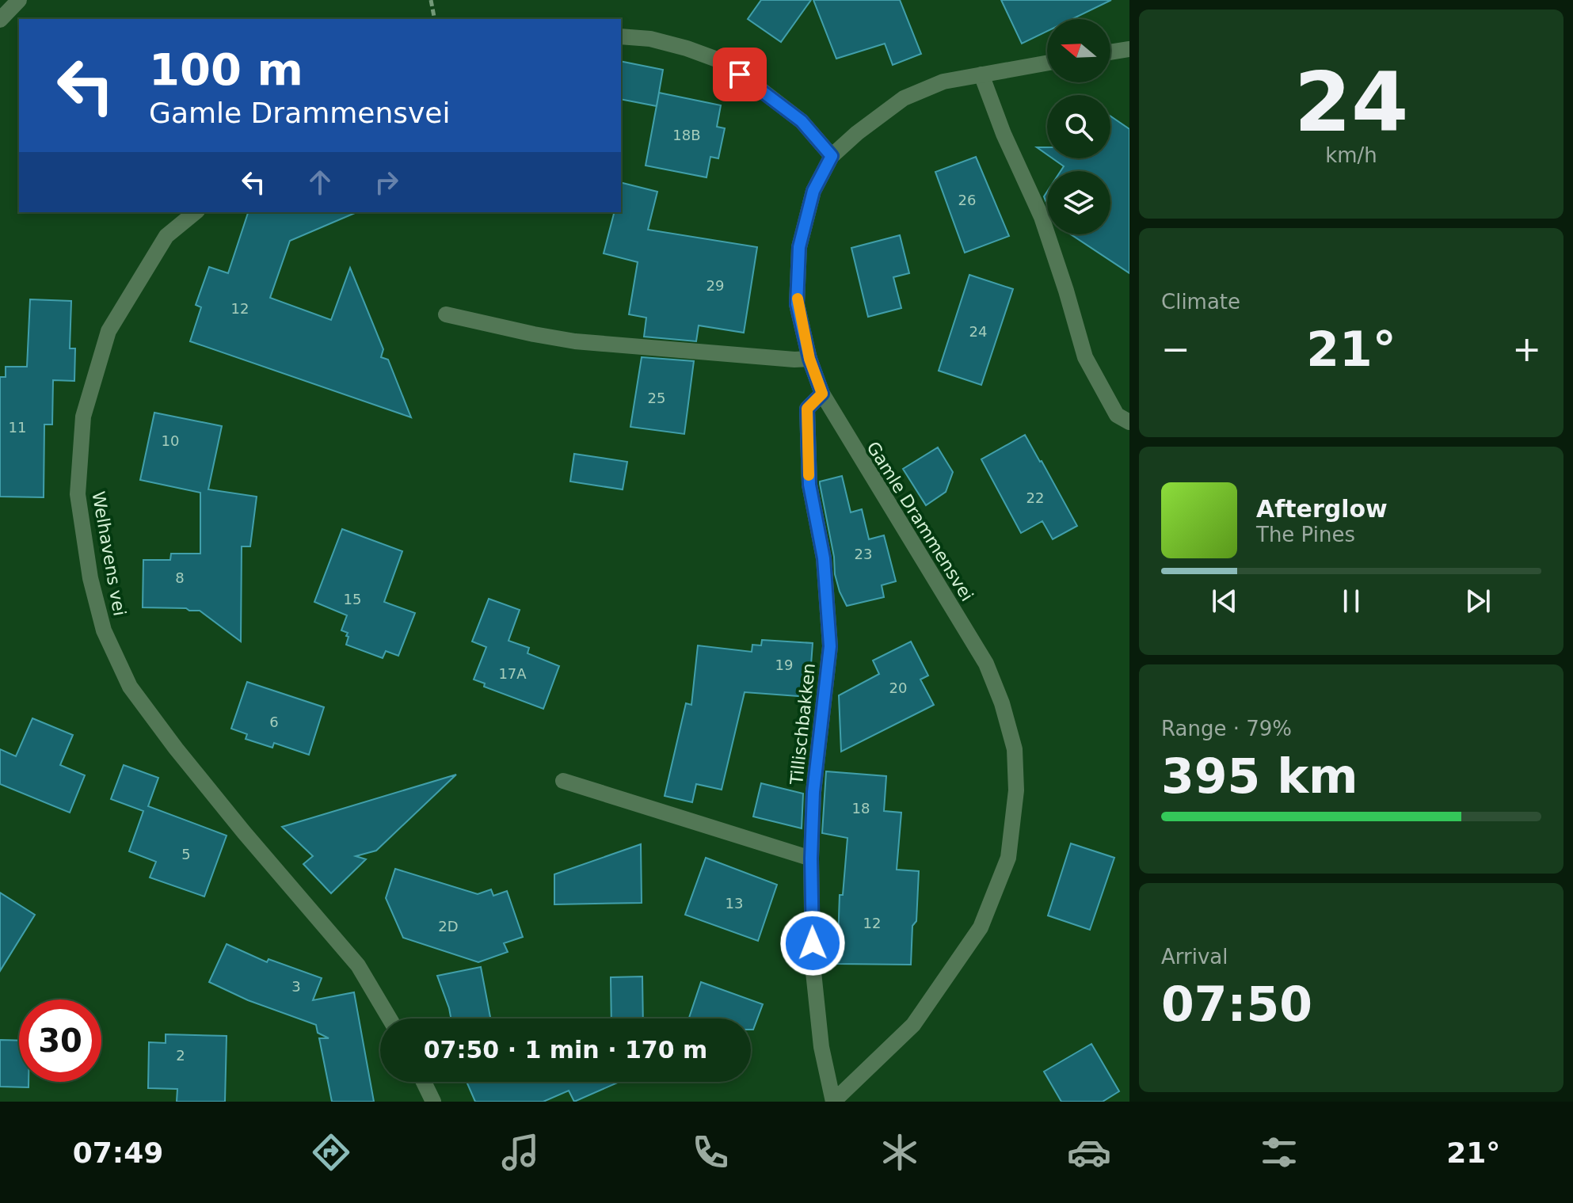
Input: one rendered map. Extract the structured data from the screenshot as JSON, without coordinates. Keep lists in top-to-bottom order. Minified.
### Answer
{"streets":{"street":["Gamle Drammensvei","Welhavens vei","Tillischbakken"]},"crossings":[["Gamle Drammensvei","Tillischbakken"]],"house_numbers":["18B","26","29","12","24","25","11","10","22","23","8","15","19","17A","20","6","18","5","13","12","2D","3","2"],"north":"left","page":{"tile":[["24","km/h"],"Climate",["Range · 79%","395 km"],["Arrival","07:50"]],"turn":["100 m","Gamle Drammensvei"],"heat":["−","21°","+"],"song":["Afterglow","The Pines"],"limit":"30","trip":"07:50 · 1 min · 170 m","tabs":["07:49","21°"]}}
